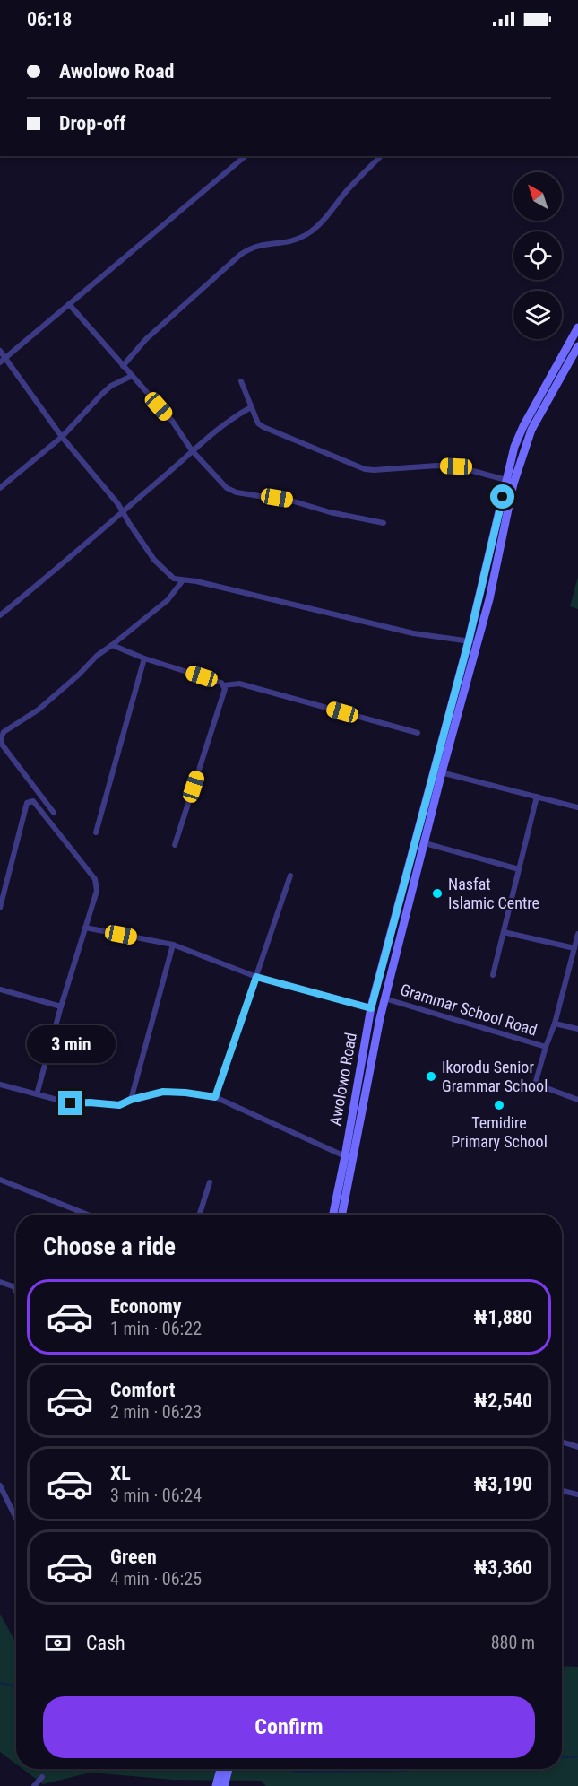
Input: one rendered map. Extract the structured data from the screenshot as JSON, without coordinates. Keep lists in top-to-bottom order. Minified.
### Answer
{"streets":{"main road":["Awolowo Road"],"street":["Grammar School Road"]},"crossings":[["Grammar School Road","Awolowo Road"]],"places":["Nasfat Islamic Centre","Ikorodu Senior Grammar School","Temidire Primary School"],"north":"top left","page":{"status":"06:18","banner":["Awolowo Road","Drop-off"],"bubble":"3 min","heading":"Choose a ride","list":[{"name":"Economy","note":"1 min · 06:22","value":"₦1,880"},{"name":"Comfort","note":"2 min · 06:23","value":"₦2,540"},{"name":"XL","note":"3 min · 06:24","value":"₦3,190"},{"name":"Green","note":"4 min · 06:25","value":"₦3,360"}],"pay":["Cash","880 m"],"buttons":"Confirm"}}
